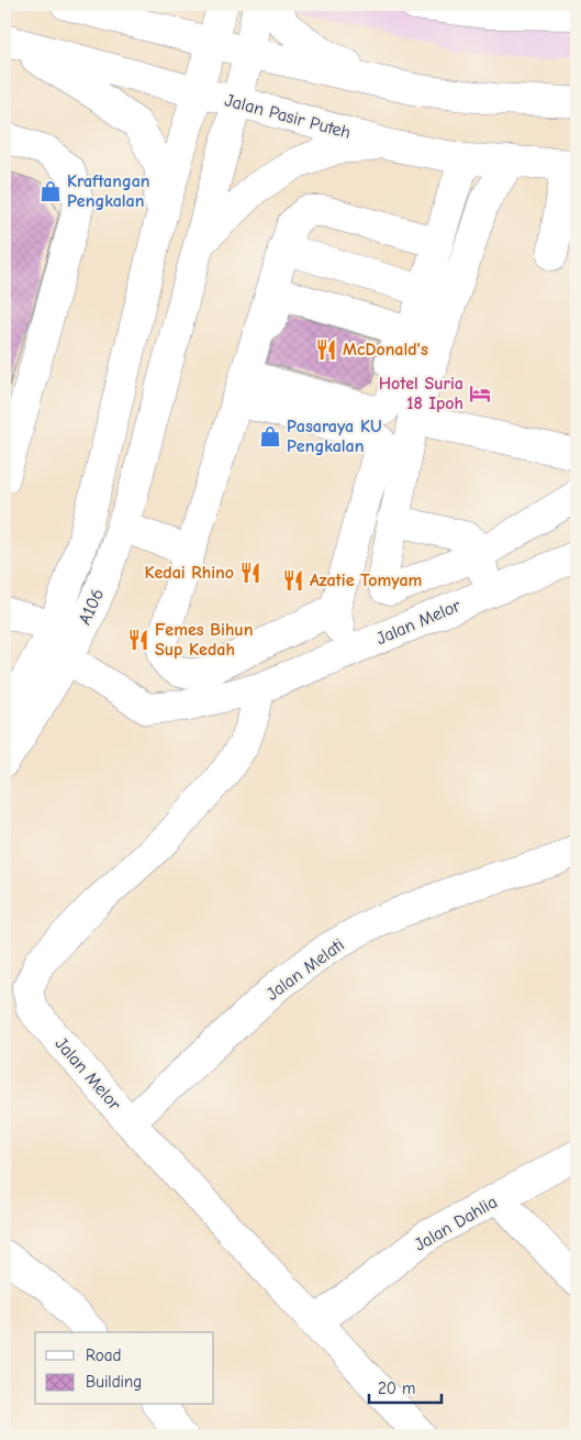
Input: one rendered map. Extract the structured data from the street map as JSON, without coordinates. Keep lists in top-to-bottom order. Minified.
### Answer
{"streets":{"main road":["Jalan Pasir Puteh","A106","Jalan Melor","Jalan Melati","Jalan Dahlia"]},"crossings":[["Jalan Pasir Puteh","A106"],["A106","Jalan Melor"],["Jalan Melor","Jalan Melati"],["Jalan Melor","Jalan Dahlia"]],"places":{"shop":["Kraftangan Pengkalan","Pasaraya KU Pengkalan"],"restaurant":["McDonald's","Kedai Rhino","Azatie Tomyam","Femes Bihun Sup Kedah"],"hotel":["Hotel Suria 18 Ipoh"]},"legend":["Road","Building"],"scale_bar":"20 m"}
